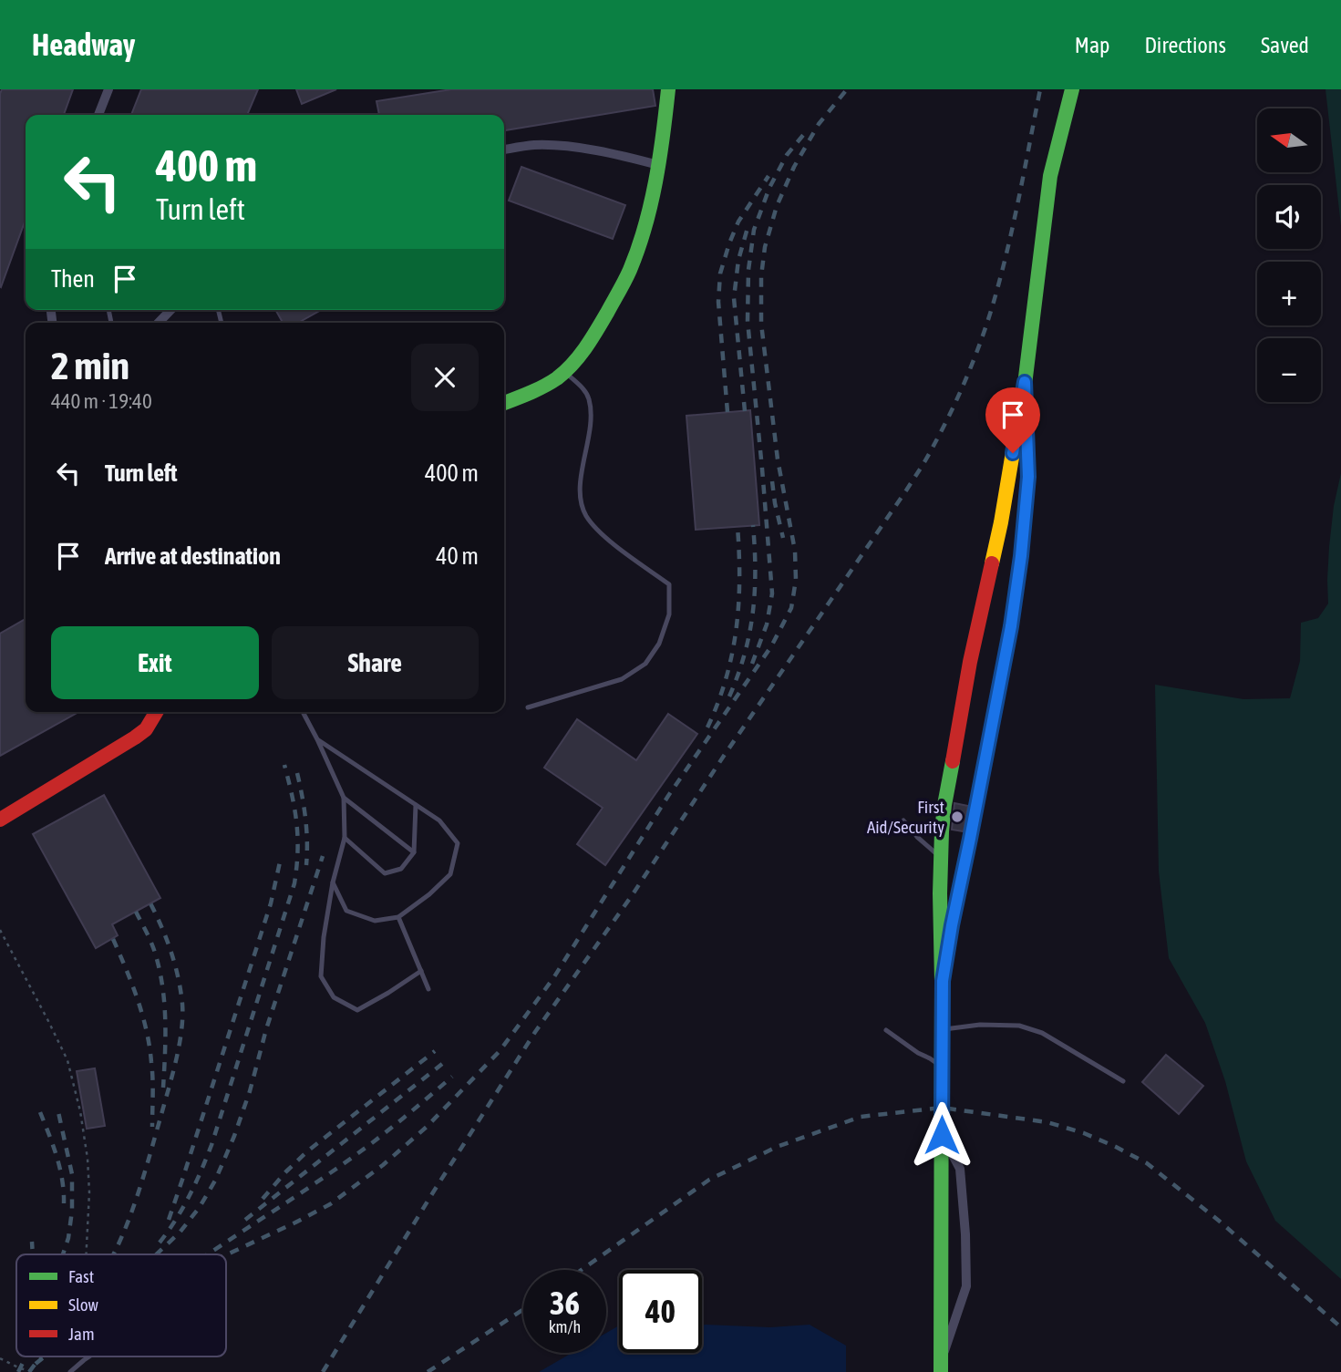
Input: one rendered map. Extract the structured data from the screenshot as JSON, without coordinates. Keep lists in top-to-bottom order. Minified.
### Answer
{"places":["First Aid/Security"],"legend":["Fast","Slow","Jam"],"north":"left","page":{"header":"Headway","nav":["Map","Directions","Saved"],"map_buttons":["+","−"],"turn":["400 m","Turn left"],"then":"Then","heading":["2 min","440 m · 19:40"],"list":[{"name":"Turn left","value":"400 m"},{"name":"Arrive at destination","value":"40 m"}],"buttons":["Exit","Share"],"speed":"36 km/h","limit":"40"}}
